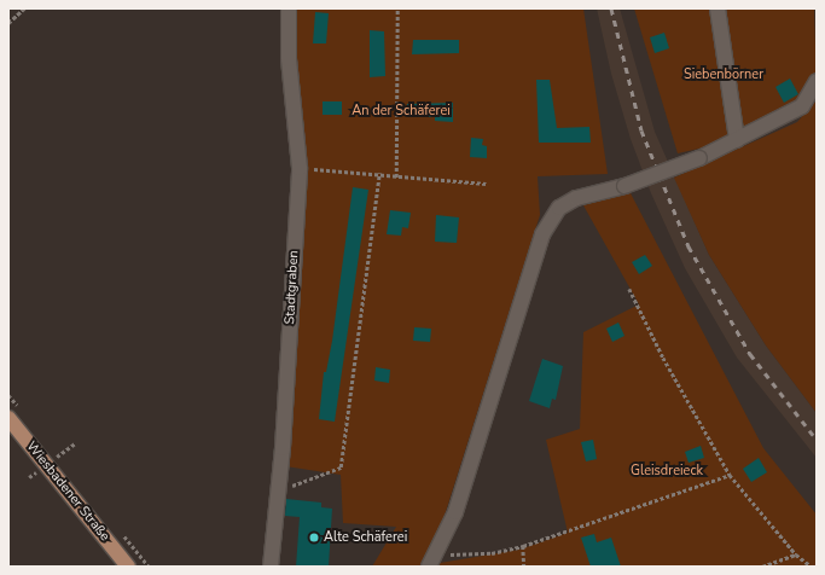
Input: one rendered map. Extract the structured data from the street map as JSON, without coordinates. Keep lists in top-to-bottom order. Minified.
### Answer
{"streets":{"main road":["Wiesbadener Straße"],"street":["Stadtgraben"]},"parks":["Siebenbörner","An der Schäferei","Gleisdreieck"],"places":["Alte Schäferei"]}
